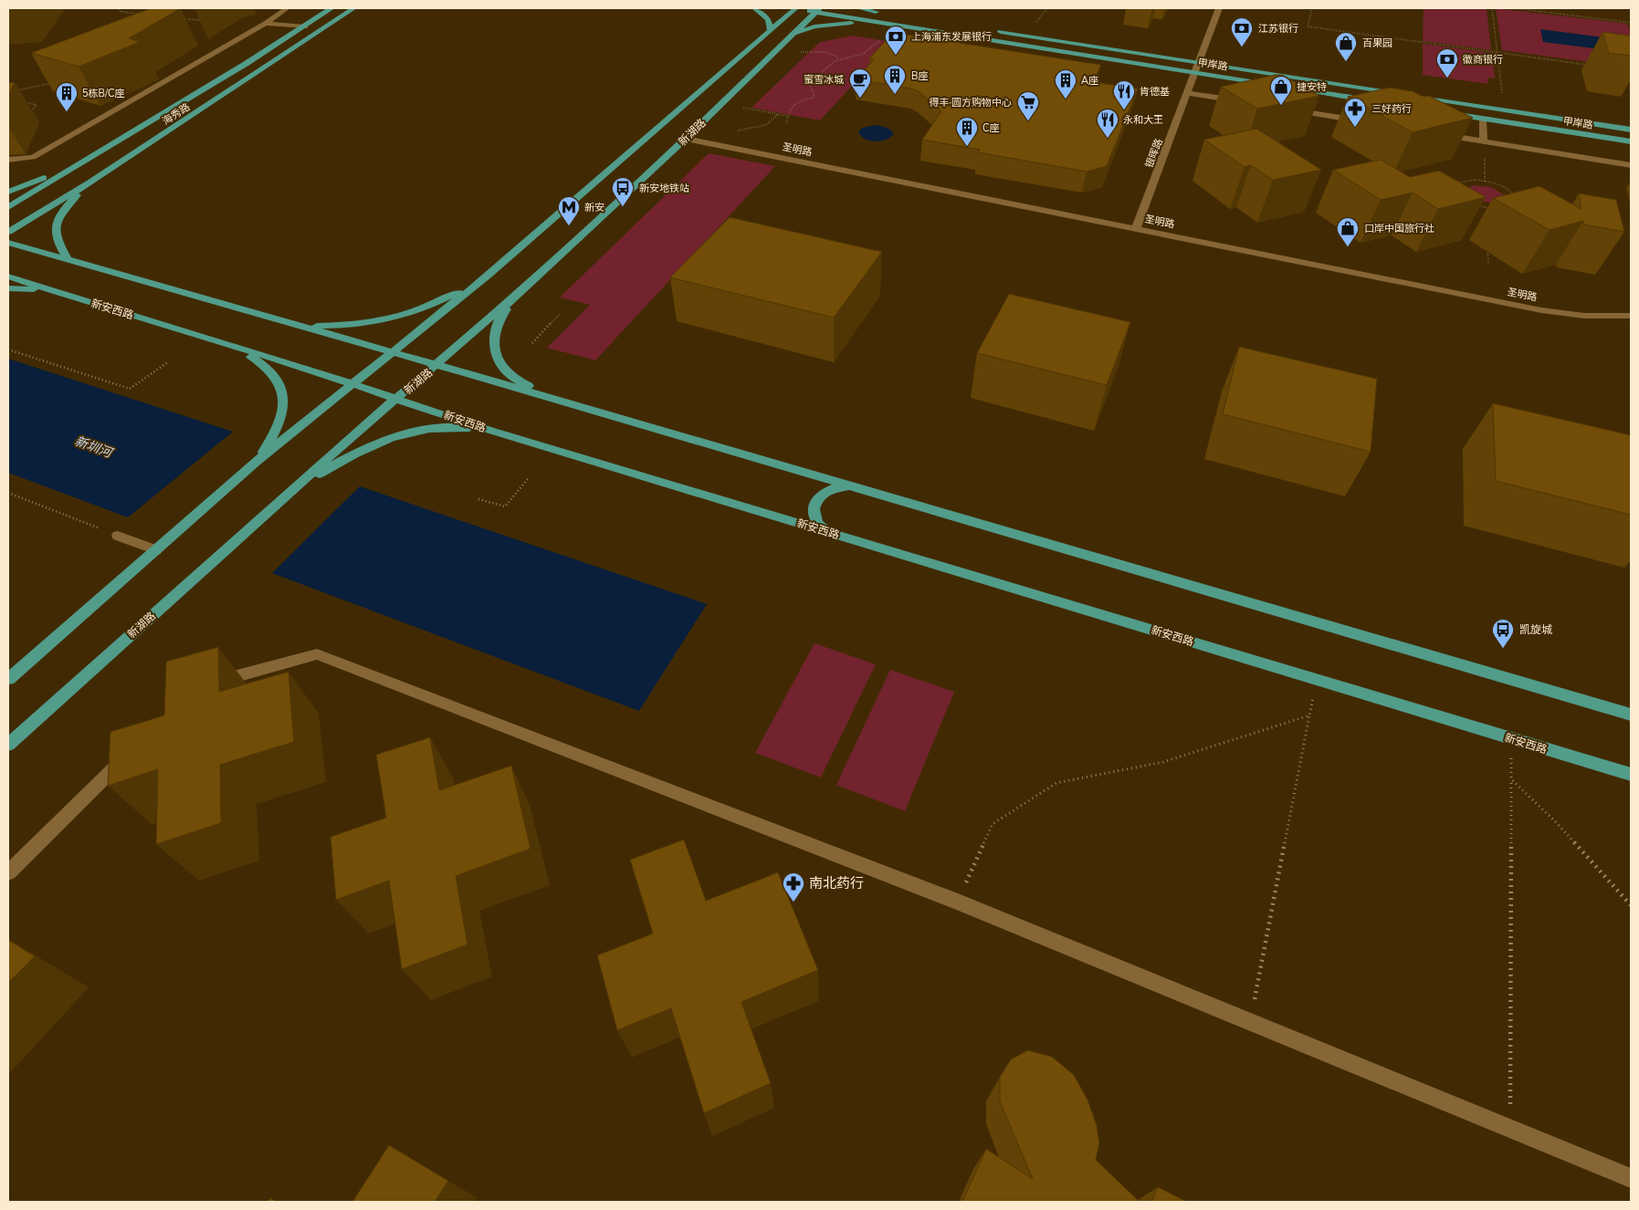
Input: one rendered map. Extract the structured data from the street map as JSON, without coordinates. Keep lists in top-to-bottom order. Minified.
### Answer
{"streets":{"main road":["甲岸路","海秀路","新湖路","新安西路"],"street":["圣明路","银晖路"]},"crossings":[["甲岸路","新湖路"],["甲岸路","银晖路"],["新湖路","圣明路"],["新湖路","新安西路"],["圣明路","银晖路"]],"water":["新圳河"],"places":{"bank":["江苏银行","上海浦东发展银行","徽商银行"],"shop":["百果园","捷安特","口岸中国旅行社"],"building":["B座","A座","5栋B/C座","C座"],"cafe":["蜜雪冰城"],"restaurant":["肯德基","永和大王"],"supermarket":["得丰·圆方购物中心"],"pharmacy":["三好药行","南北药行"],"bus stop":["新安地铁站","凯旋城"],"metro station":["新安"]}}
